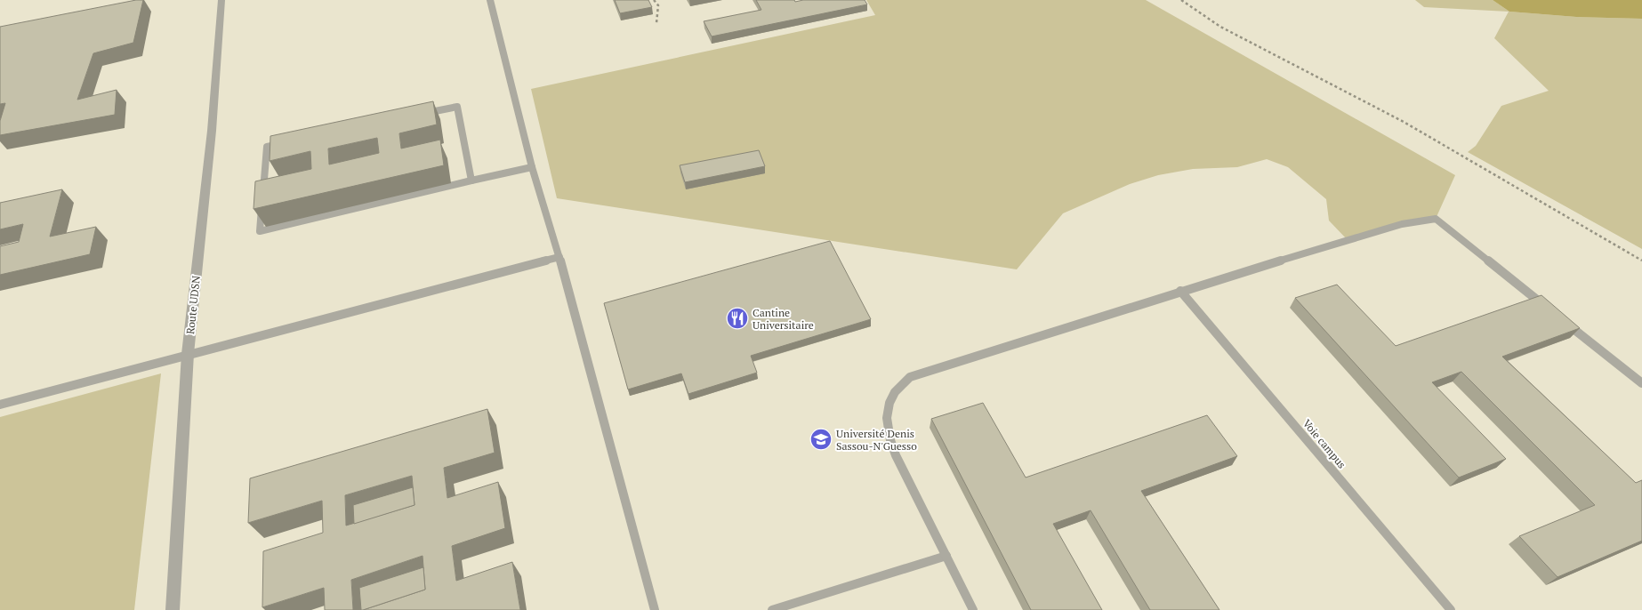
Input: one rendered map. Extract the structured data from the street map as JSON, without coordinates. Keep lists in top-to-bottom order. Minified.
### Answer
{"streets":{"street":["Route UDSN"],"lane":["Voie campus"]},"places":{"restaurant":["Cantine Universitaire"],"school or university":["Université Denis Sassou-N'Guesso"]}}
